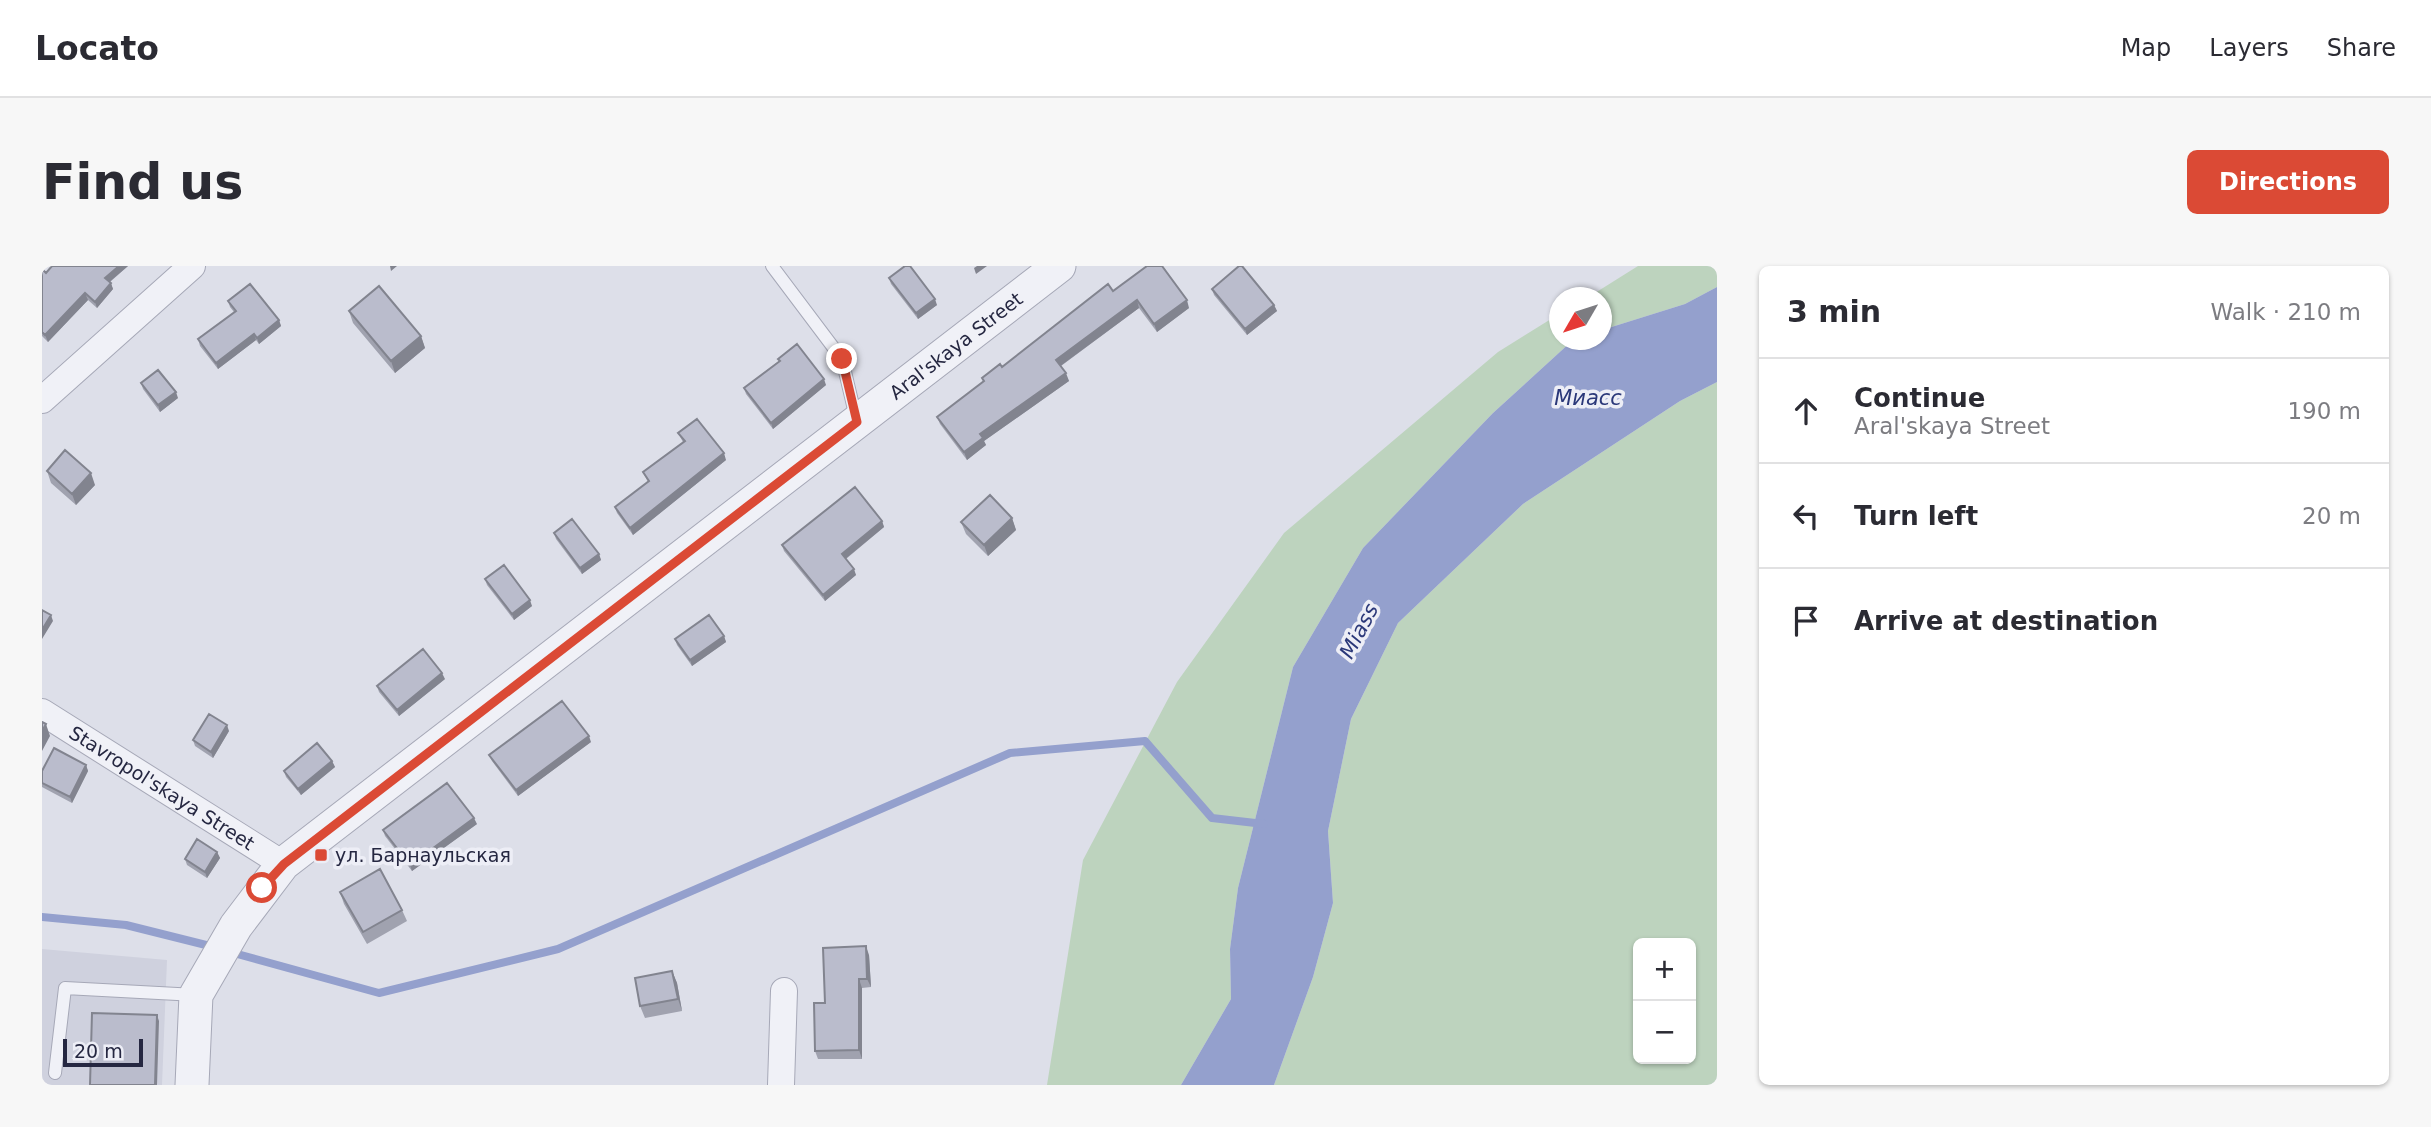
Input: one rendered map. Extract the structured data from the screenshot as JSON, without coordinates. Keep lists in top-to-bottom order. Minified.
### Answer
{"streets":{"street":["Aral'skaya Street","Stavropol'skaya Street"]},"crossings":[["Aral'skaya Street","Stavropol'skaya Street"]],"water":["Миасс","Miass"],"places":{"transit":["ул. Барнаульская"]},"scale_bar":"20 m","north":"bottom left","page":{"header":"Locato","nav":["Map","Layers","Share"],"buttons":"Directions","title":"Find us","heading":["3 min","Walk · 210 m"],"list":[["Continue","Aral'skaya Street","190 m"],["Turn left","20 m"],"Arrive at destination"],"map_buttons":["+","−"],"scale":"20 m"}}
